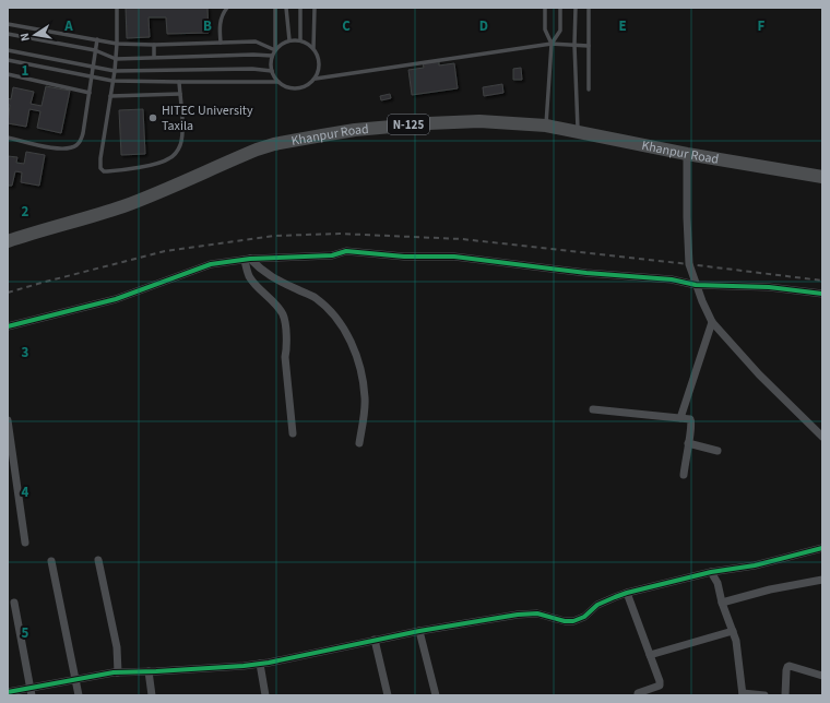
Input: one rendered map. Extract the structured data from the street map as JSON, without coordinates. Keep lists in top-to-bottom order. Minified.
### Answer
{"streets":{"highway":["N-125","Khanpur Road"]},"places":["HITEC University Taxila"],"north":"left","grid":{"columns":["A","B","C","D","E","F"],"rows":["1","2","3","4","5"]}}
